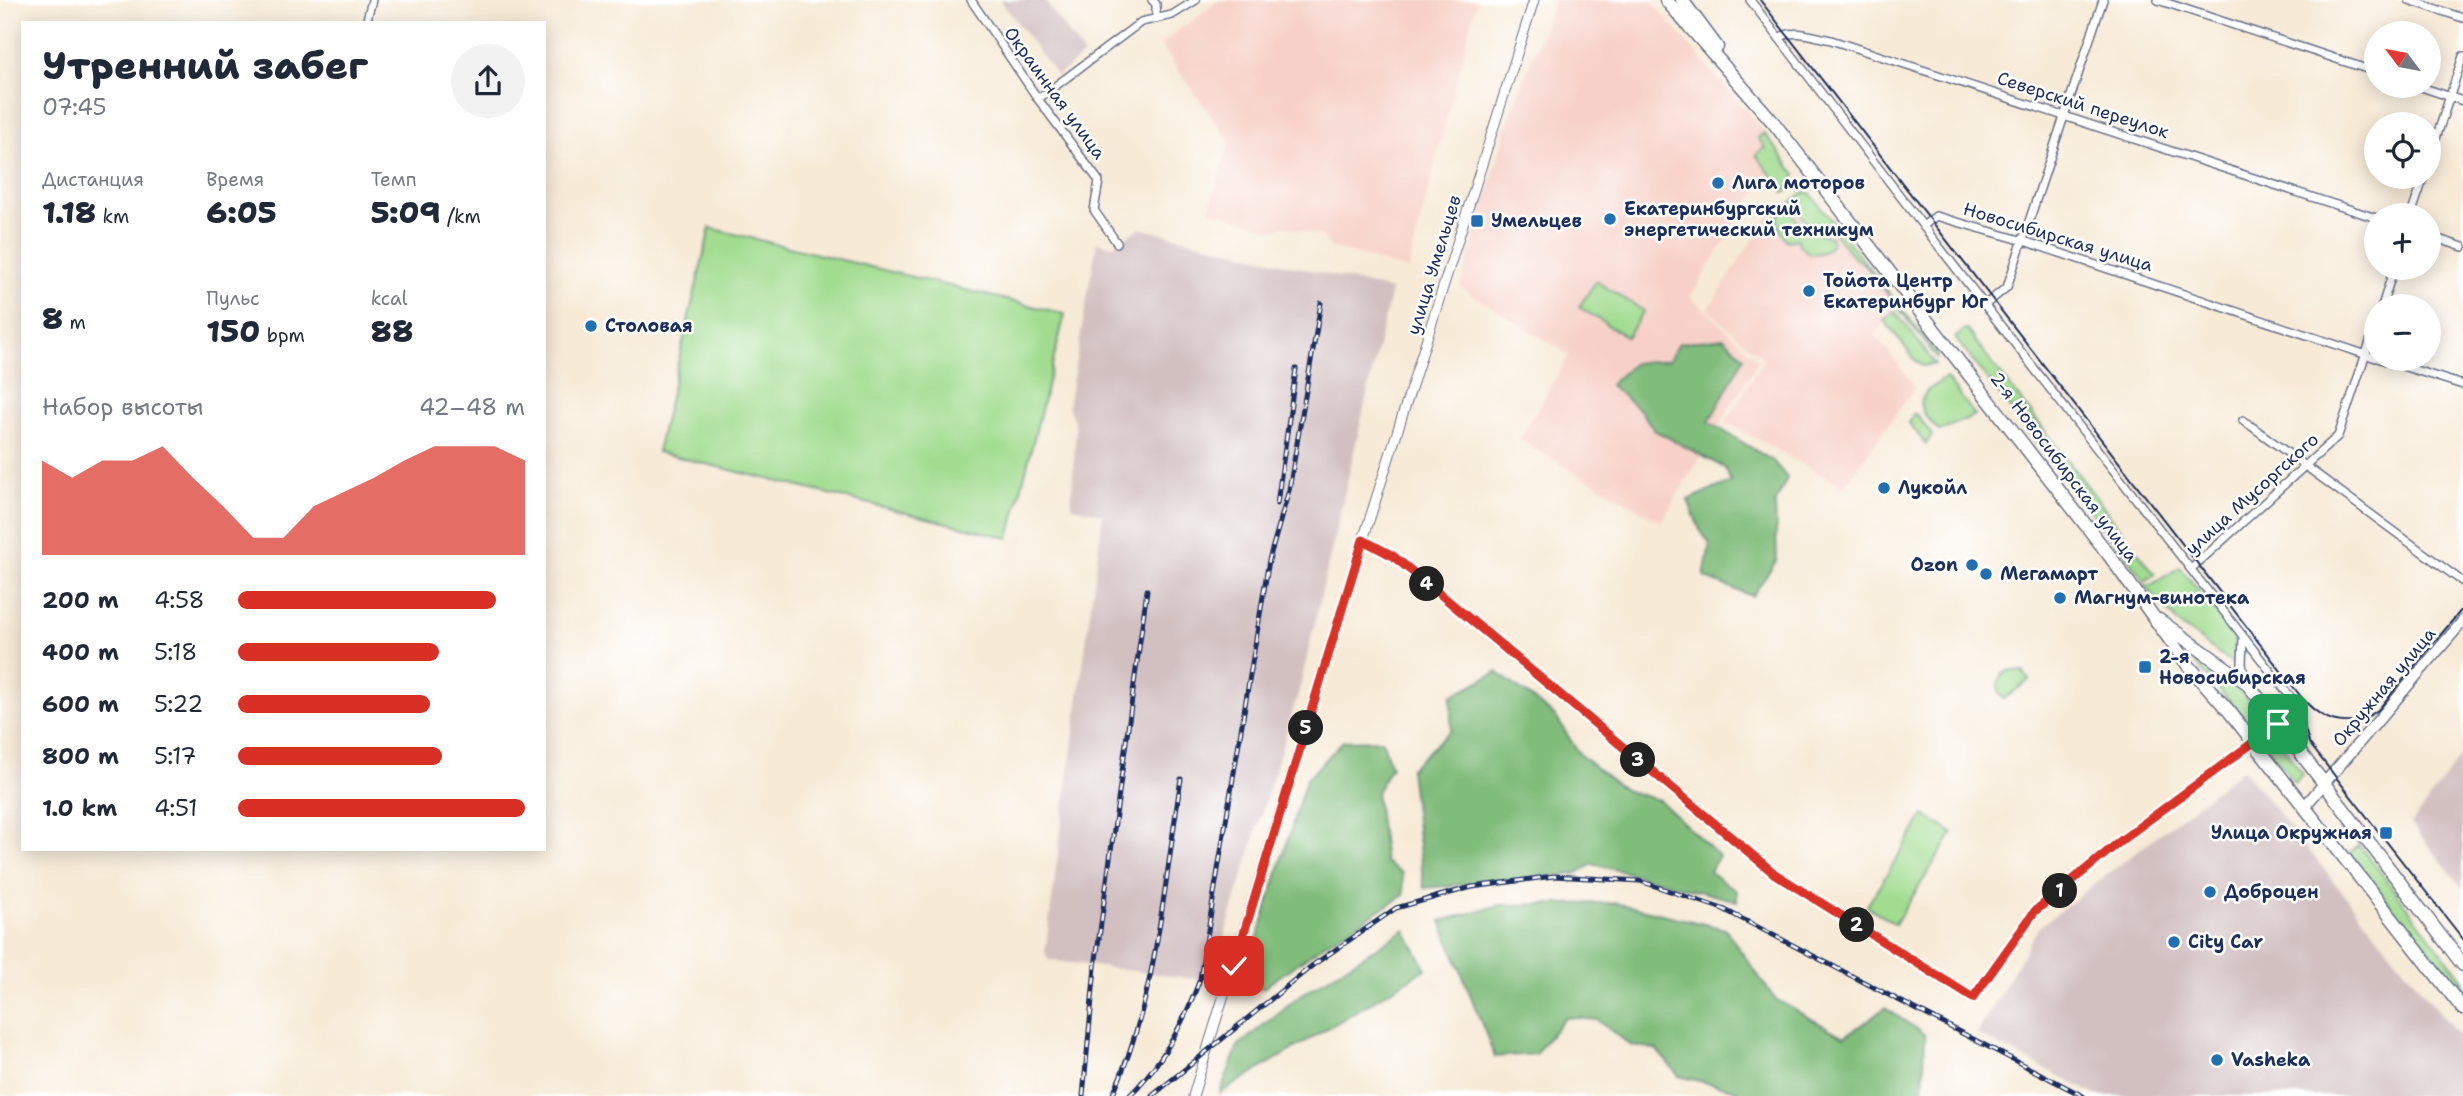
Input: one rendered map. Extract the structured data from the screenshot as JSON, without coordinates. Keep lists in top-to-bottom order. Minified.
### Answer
{"streets":{"main road":["2-я Новосибирская улица","Окружная улица"],"street":["Окраинная улица","Северский переулок","Новосибирская улица","улица Умельцев","улица Мусоргского"]},"crossings":[["2-я Новосибирская улица","Окружная улица"]],"places":{"other":["Лига моторов","Екатеринбургский энергетический техникум","Тойота Центр Екатеринбург Юг","Столовая","Лукойл","Ozon","Мегамарт","Магнум-винотека","Доброцен","City Car","Vasheka"],"transit":["Умельцев","2-я Новосибирская","Улица Окружная"]},"north":"top left","page":{"map_buttons":["+","−"],"heading":["Утренний забег","07:45"],"stats":[["Дистанция","1.18 km"],["Время","6:05"],["Темп","5:09 /km"],["8 m"],["Пульс","150 bpm"],["kcal","88"]],"chart":["Набор высоты","42–48 m"],"pins":["4","5","3","1","2"],"list":[{"name":"200 m","note":"4:58"},{"name":"400 m","note":"5:18"},{"name":"600 m","note":"5:22"},{"name":"800 m","note":"5:17"},{"name":"1.0 km","note":"4:51"}]}}
